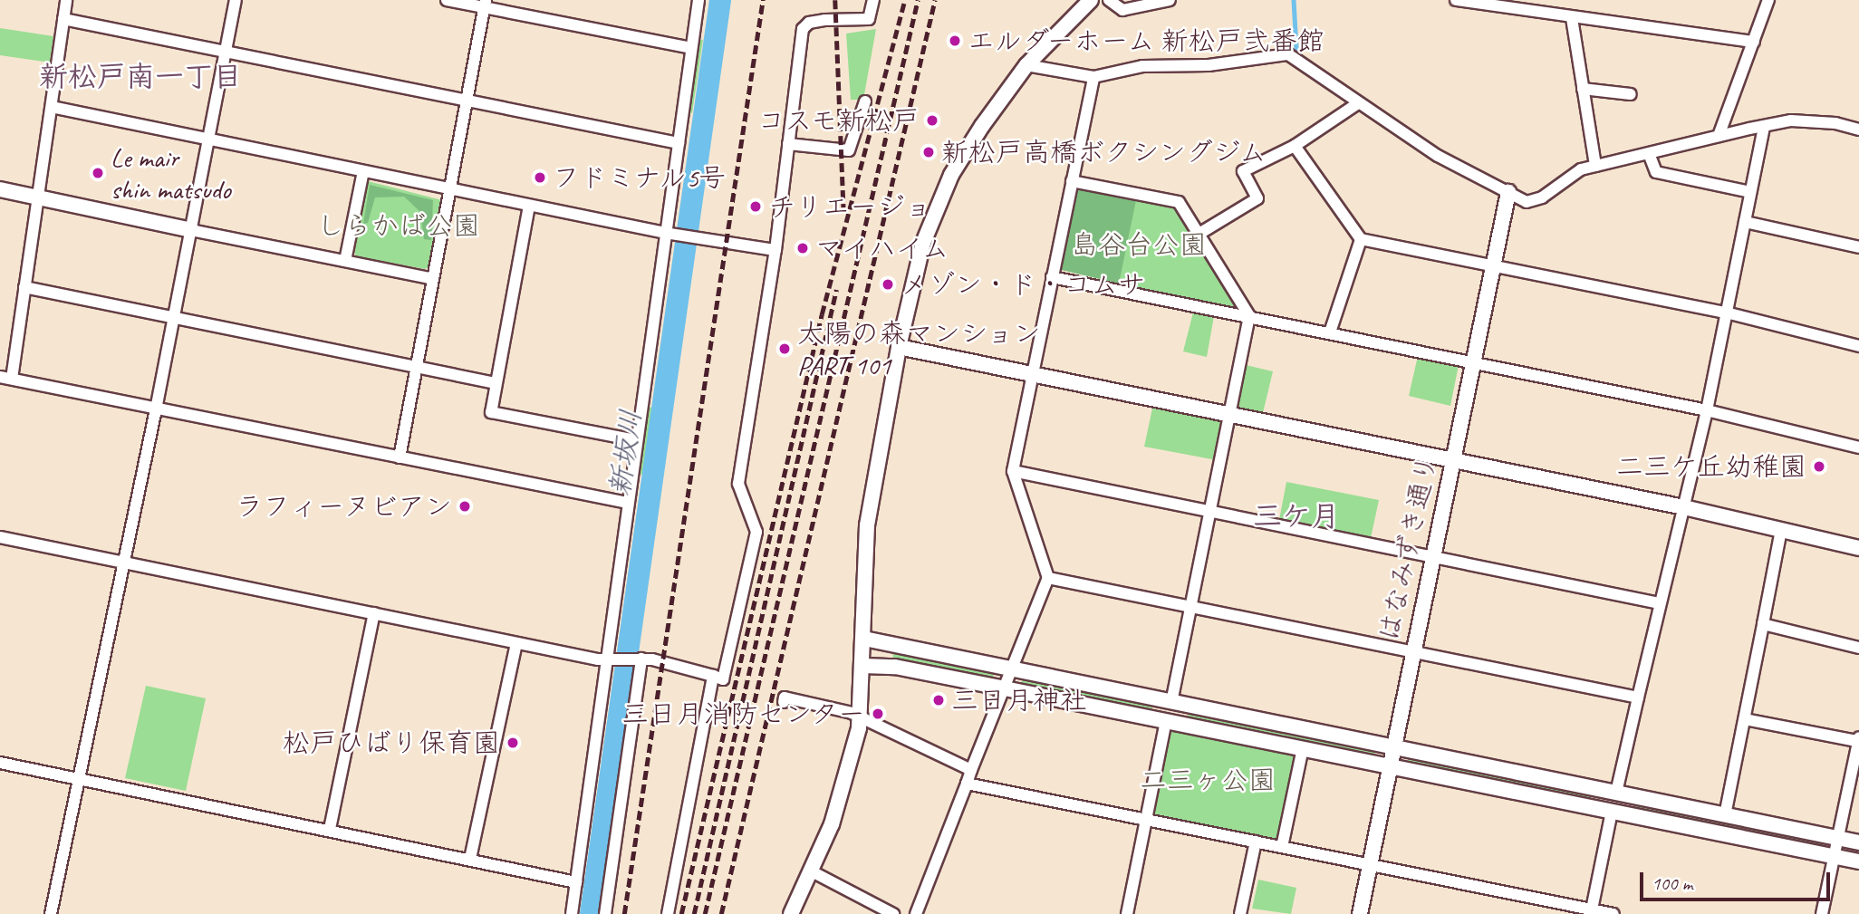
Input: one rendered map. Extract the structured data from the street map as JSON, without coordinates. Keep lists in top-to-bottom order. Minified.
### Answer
{"streets":{"street":["はなみずき通り"]},"districts":["新松戸南一丁目","三ケ月"],"water":["新坂川"],"parks":["しらかば公園","島谷台公園","二三ヶ公園"],"places":["エルダーホーム 新松戸弐番館","コスモ新松戸","新松戸高橋ボクシングジム","Le mair shin matsudo","フドミナル5号","チリエージョ","マイハイム","メゾン・ド・コムサ","太陽の森マンション PART 101","二三ケ丘幼稚園","ラフィーヌビアン","三日月神社","三日月消防センター","松戸ひばり保育園"],"scale_bar":"100 m"}
